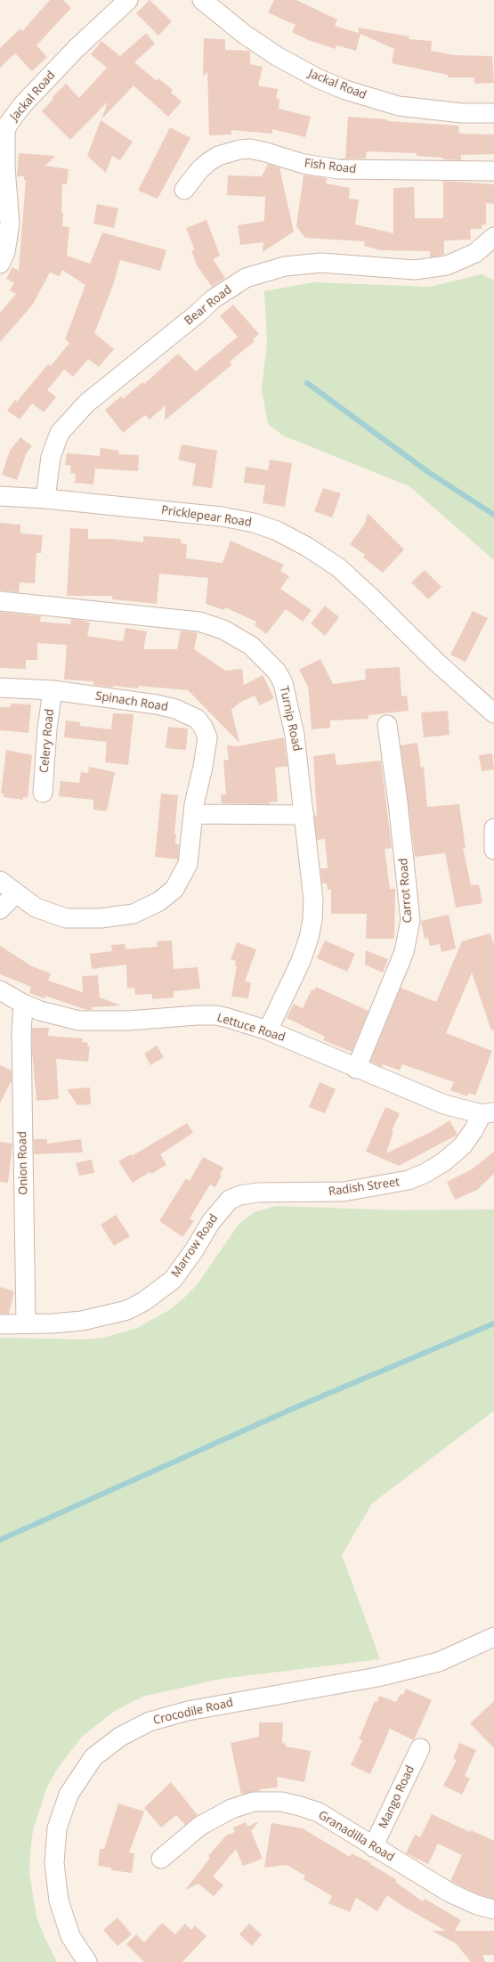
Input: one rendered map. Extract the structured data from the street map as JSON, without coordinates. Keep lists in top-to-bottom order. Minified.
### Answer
{"streets":{"street":["Jackal Road","Fish Road","Bear Road","Pricklepear Road","Spinach Road","Turnip Road","Celery Road","Carrot Road","Lettuce Road","Onion Road","Radish Street","Marrow Road","Crocodile Road","Mango Road","Granadilla Road"]},"crossings":[["Bear Road","Pricklepear Road"],["Spinach Road","Celery Road"],["Turnip Road","Lettuce Road"],["Carrot Road","Lettuce Road"],["Lettuce Road","Onion Road"],["Lettuce Road","Radish Street"],["Onion Road","Marrow Road"],["Radish Street","Marrow Road"],["Mango Road","Granadilla Road"]]}
